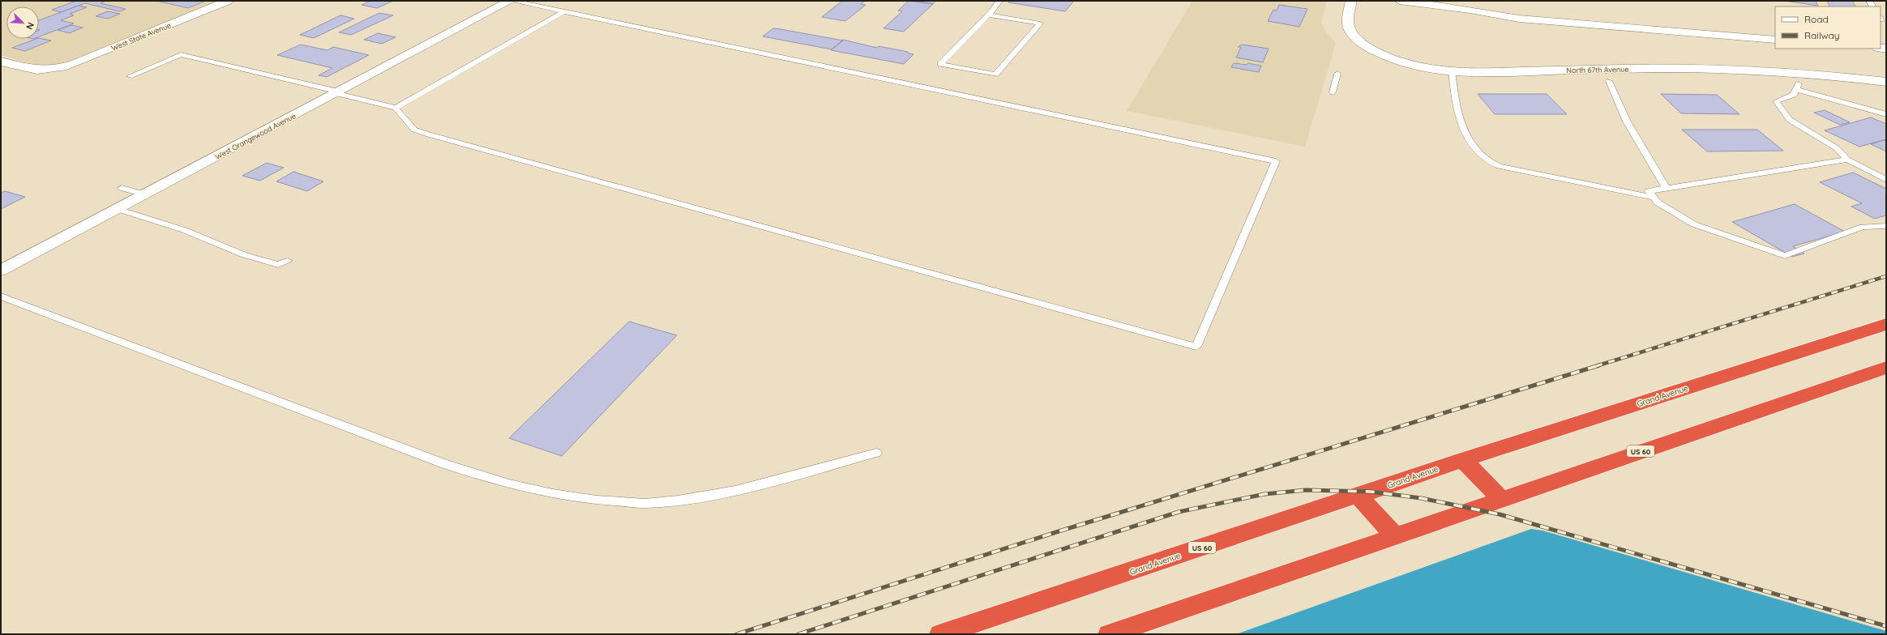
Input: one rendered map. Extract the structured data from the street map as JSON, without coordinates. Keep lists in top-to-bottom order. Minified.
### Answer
{"streets":{"highway":["Grand Avenue","US 60"],"main road":["West State Avenue","North 67th Avenue","West Orangewood Avenue"]},"legend":["Road","Railway"],"north":"bottom right"}
